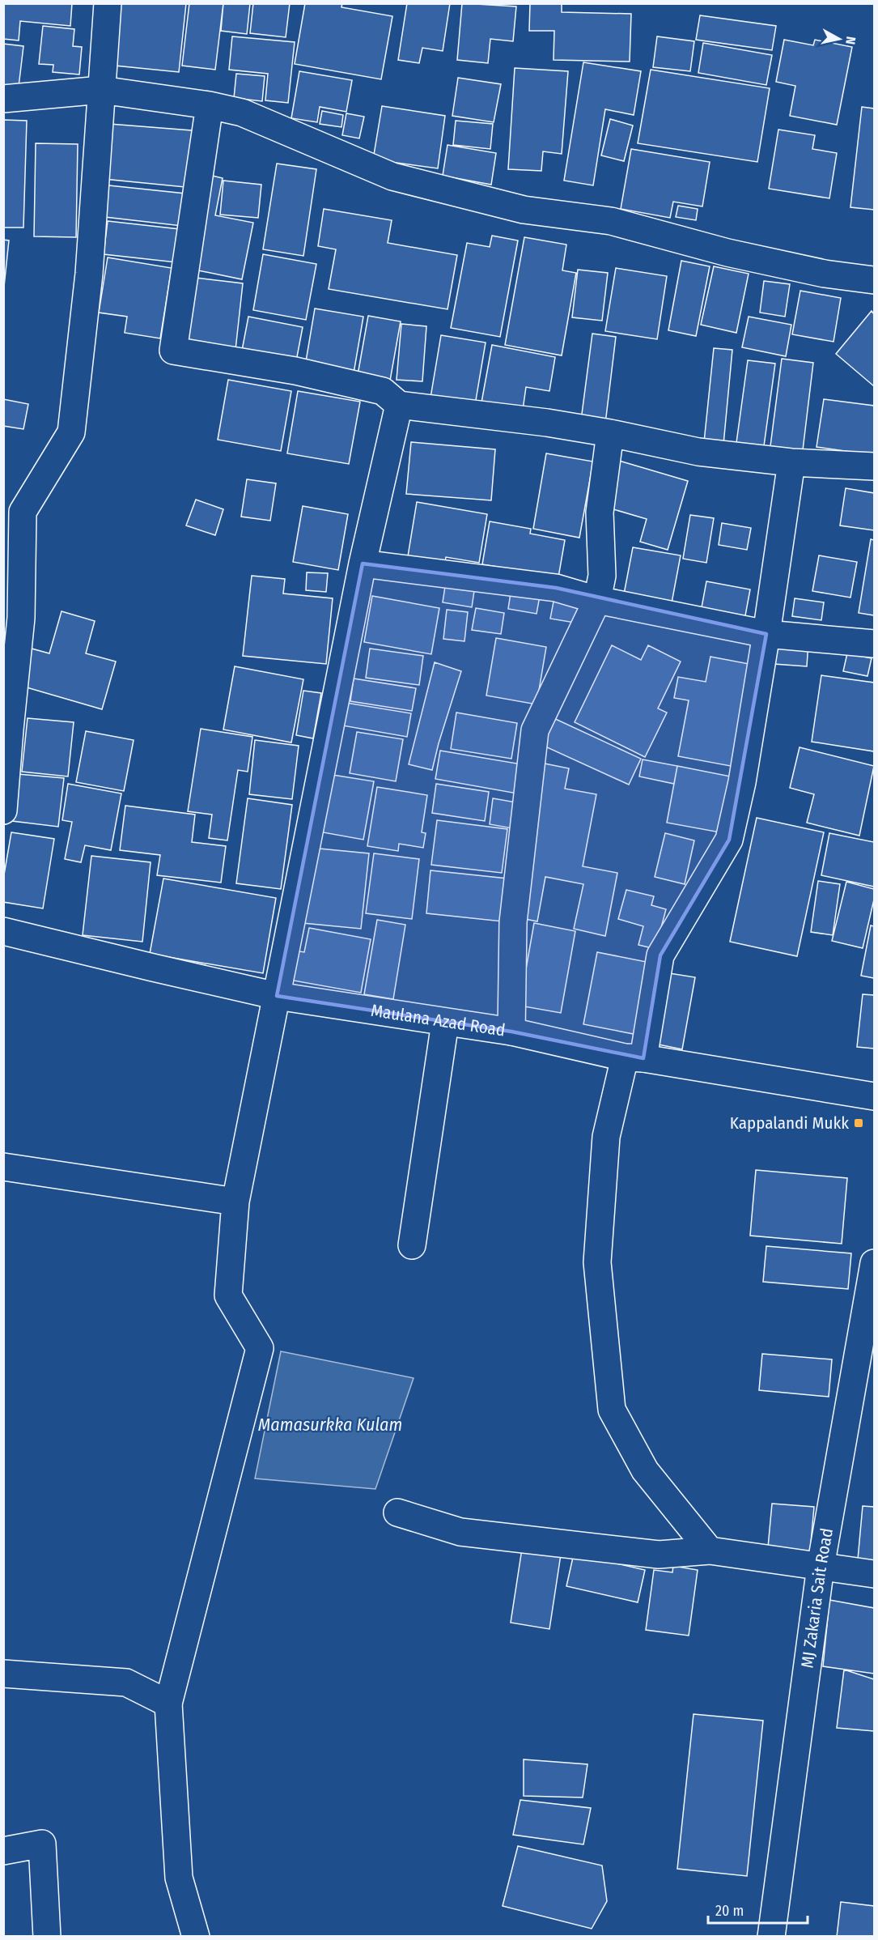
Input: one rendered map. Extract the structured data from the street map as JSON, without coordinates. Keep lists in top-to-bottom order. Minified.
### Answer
{"streets":{"street":["Maulana Azad Road","MJ Zakaria Sait Road"]},"water":["Mamasurkka Kulam"],"places":{"transit":["Kappalandi Mukk"]},"scale_bar":"20 m","north":"right"}
